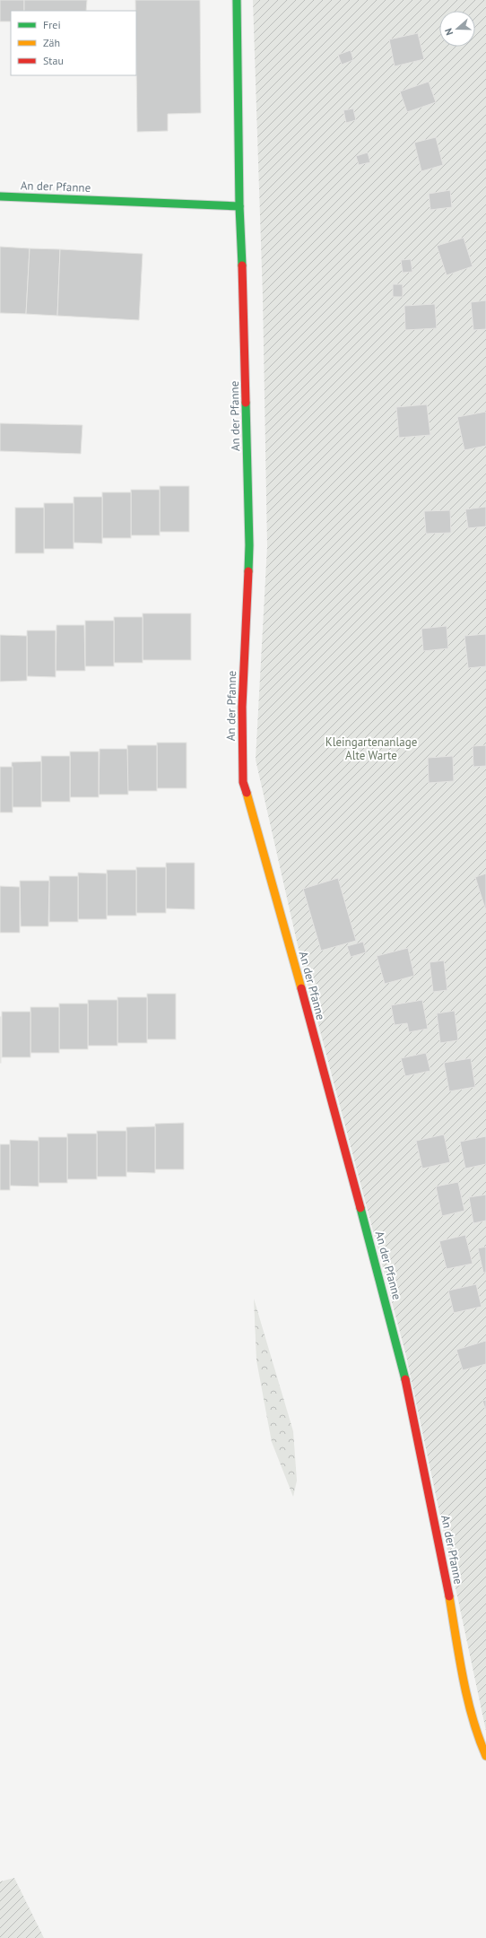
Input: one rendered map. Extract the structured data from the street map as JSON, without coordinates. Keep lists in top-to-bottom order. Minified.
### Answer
{"streets":{"street":["An der Pfanne"]},"parks":["Kleingartenanlage Alte Warte"],"legend":["Frei","Zäh","Stau"],"north":"left"}
